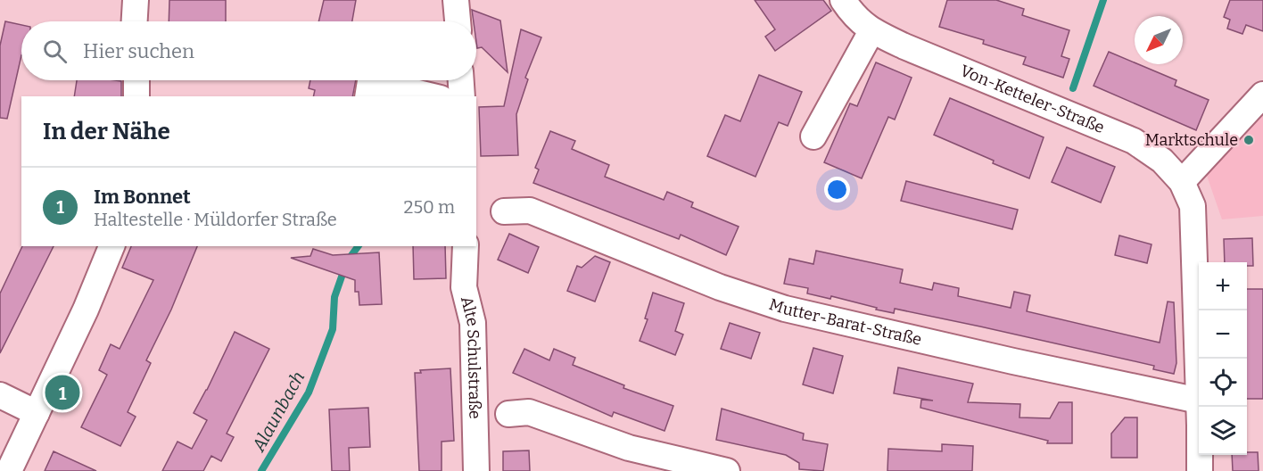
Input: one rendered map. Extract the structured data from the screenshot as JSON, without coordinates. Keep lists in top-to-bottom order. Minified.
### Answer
{"streets":{"street":["Von-Ketteler-Straße","Mutter-Barat-Straße","Alte Schulstraße"]},"crossings":[["Von-Ketteler-Straße","Mutter-Barat-Straße"]],"water":["Alaunbach"],"places":["Marktschule"],"north":"bottom left","page":{"search":"Hier suchen","heading":"In der Nähe","list":[{"mark":"1","name":"Im Bonnet","note":"Haltestelle · Müldorfer Straße","value":"250 m"}],"map_buttons":["+","−"],"pins":"1"}}
